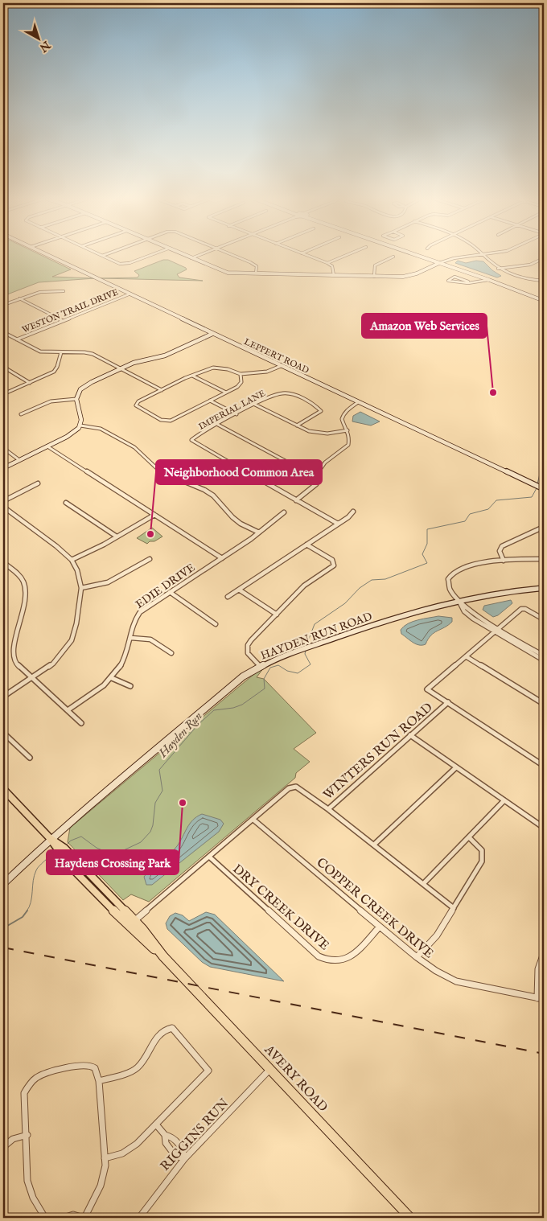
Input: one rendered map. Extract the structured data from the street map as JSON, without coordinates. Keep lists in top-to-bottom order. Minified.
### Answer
{"streets":{"main road":["LEPPERT ROAD","HAYDEN RUN ROAD","AVERY ROAD"],"street":["WESTON TRAIL DRIVE","IMPERIAL LANE","EDIE DRIVE","WINTERS RUN ROAD","DRY CREEK DRIVE","COPPER CREEK DRIVE","RIGGINS RUN"]},"crossings":[["WESTON TRAIL DRIVE","LEPPERT ROAD"],["HAYDEN RUN ROAD","AVERY ROAD"],["WINTERS RUN ROAD","DRY CREEK DRIVE"],["WINTERS RUN ROAD","COPPER CREEK DRIVE"],["WINTERS RUN ROAD","AVERY ROAD"],["DRY CREEK DRIVE","COPPER CREEK DRIVE"],["AVERY ROAD","RIGGINS RUN"]],"water":["Hayden Run"],"places":["Amazon Web Services","Neighborhood Common Area","Haydens Crossing Park"],"north":"bottom right"}
